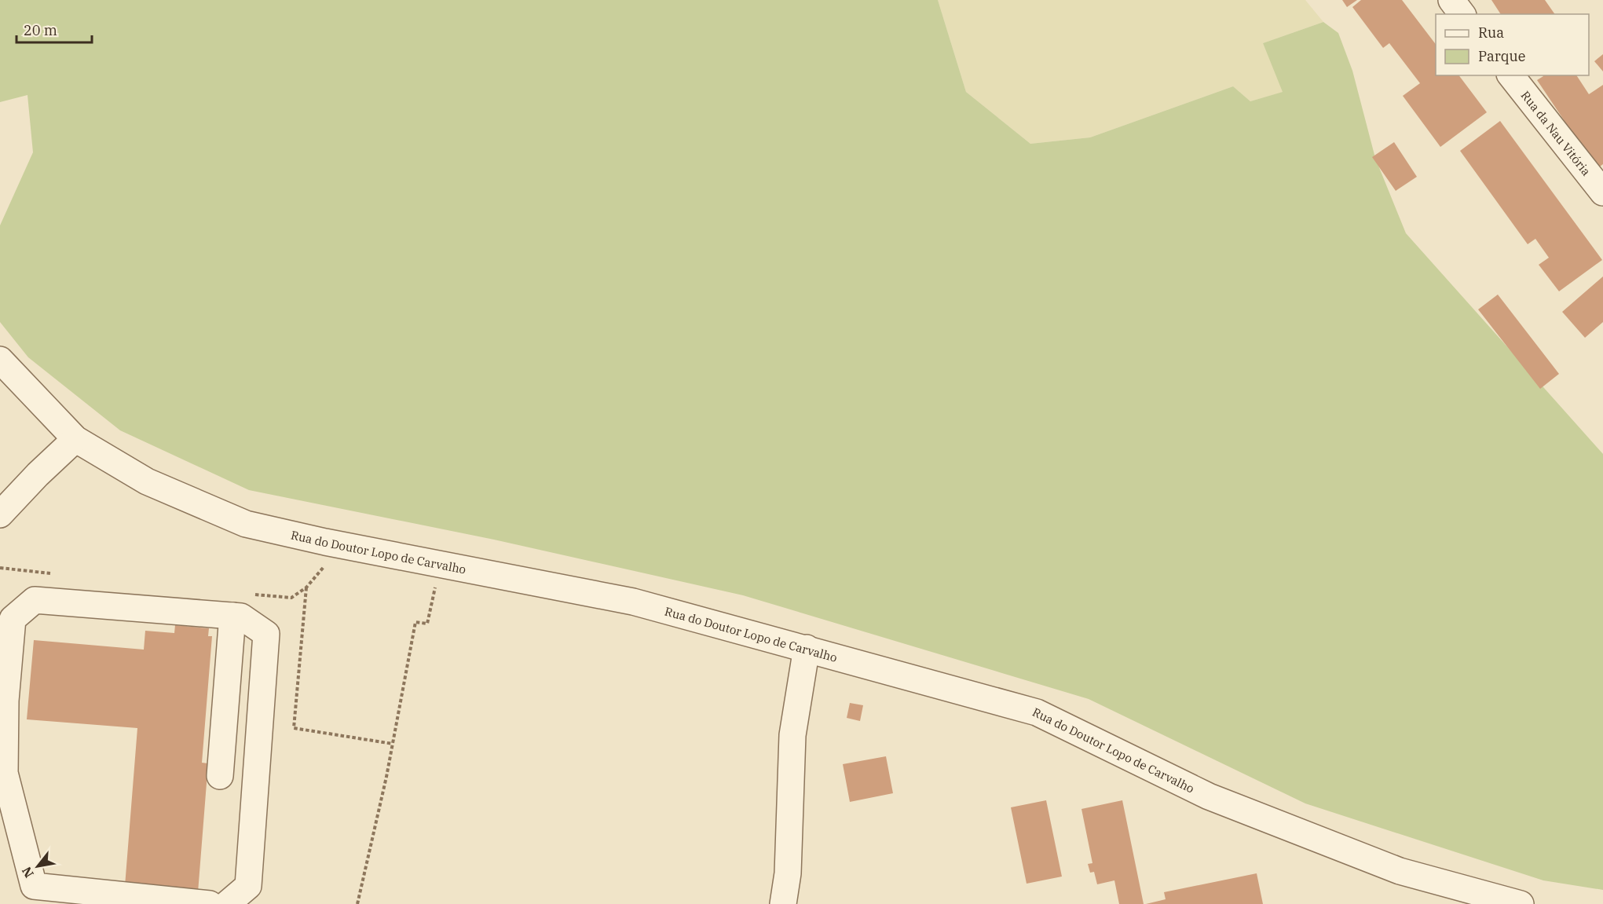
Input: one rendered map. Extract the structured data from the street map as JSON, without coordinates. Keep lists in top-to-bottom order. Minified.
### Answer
{"streets":{"street":["Rua da Nau Vitória","Rua do Doutor Lopo de Carvalho"]},"legend":["Rua","Parque"],"scale_bar":"20 m","north":"bottom left"}
